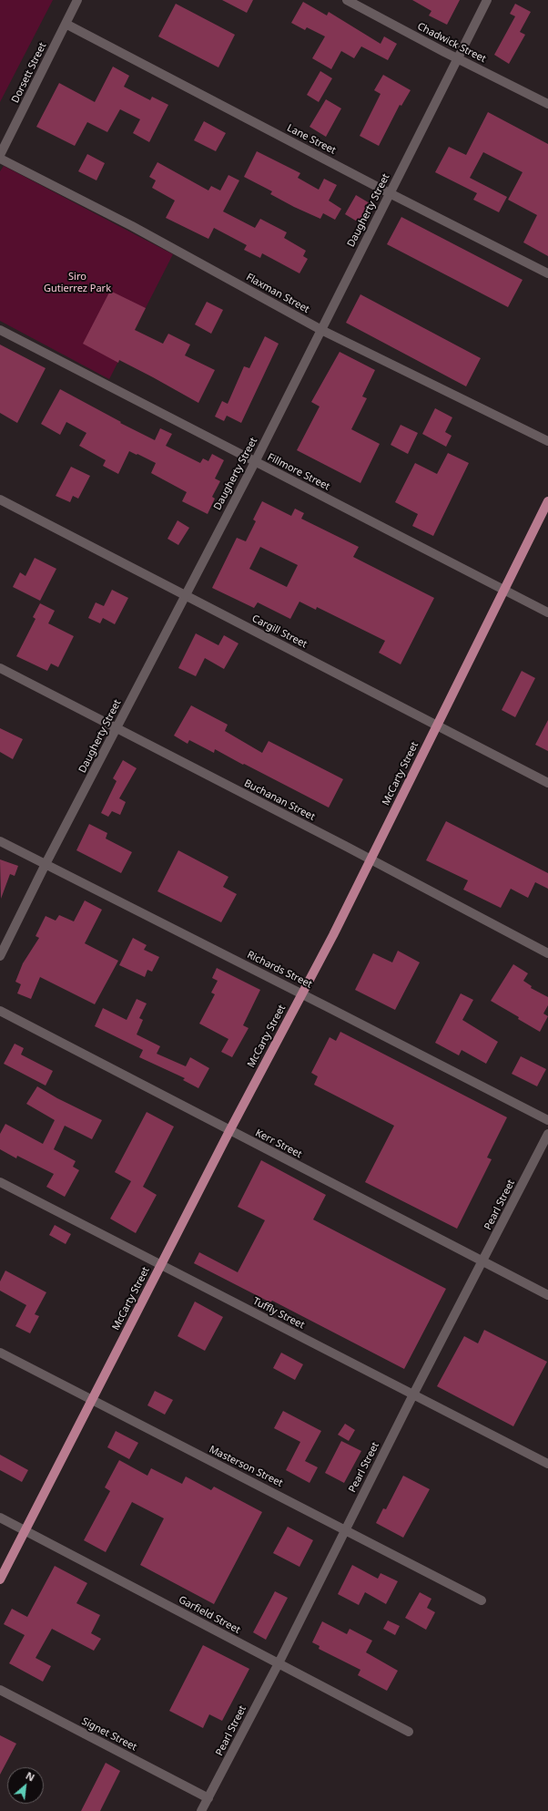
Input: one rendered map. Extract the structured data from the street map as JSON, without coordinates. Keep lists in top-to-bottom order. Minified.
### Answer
{"streets":{"main road":["McCarty Street"],"street":["Chadwick Street","Dorsett Street","Lane Street","Daugherty Street","Flaxman Street","Fillmore Street","Cargill Street","Buchanan Street","Richards Street","Kerr Street","Pearl Street","Tuffly Street","Masterson Street","Garfield Street","Signet Street"]},"crossings":[["Chadwick Street","Daugherty Street"],["Dorsett Street","Lane Street"],["Lane Street","Daugherty Street"],["Daugherty Street","Flaxman Street"],["Daugherty Street","Fillmore Street"],["Daugherty Street","Cargill Street"],["Daugherty Street","Buchanan Street"],["Daugherty Street","Richards Street"],["Fillmore Street","McCarty Street"],["Cargill Street","McCarty Street"],["McCarty Street","Buchanan Street"],["McCarty Street","Richards Street"],["McCarty Street","Kerr Street"],["McCarty Street","Tuffly Street"],["McCarty Street","Masterson Street"],["McCarty Street","Garfield Street"],["Kerr Street","Pearl Street"],["Pearl Street","Tuffly Street"],["Pearl Street","Masterson Street"],["Pearl Street","Garfield Street"],["Pearl Street","Signet Street"]],"parks":["Siro Gutierrez Park"],"north":"top right"}
